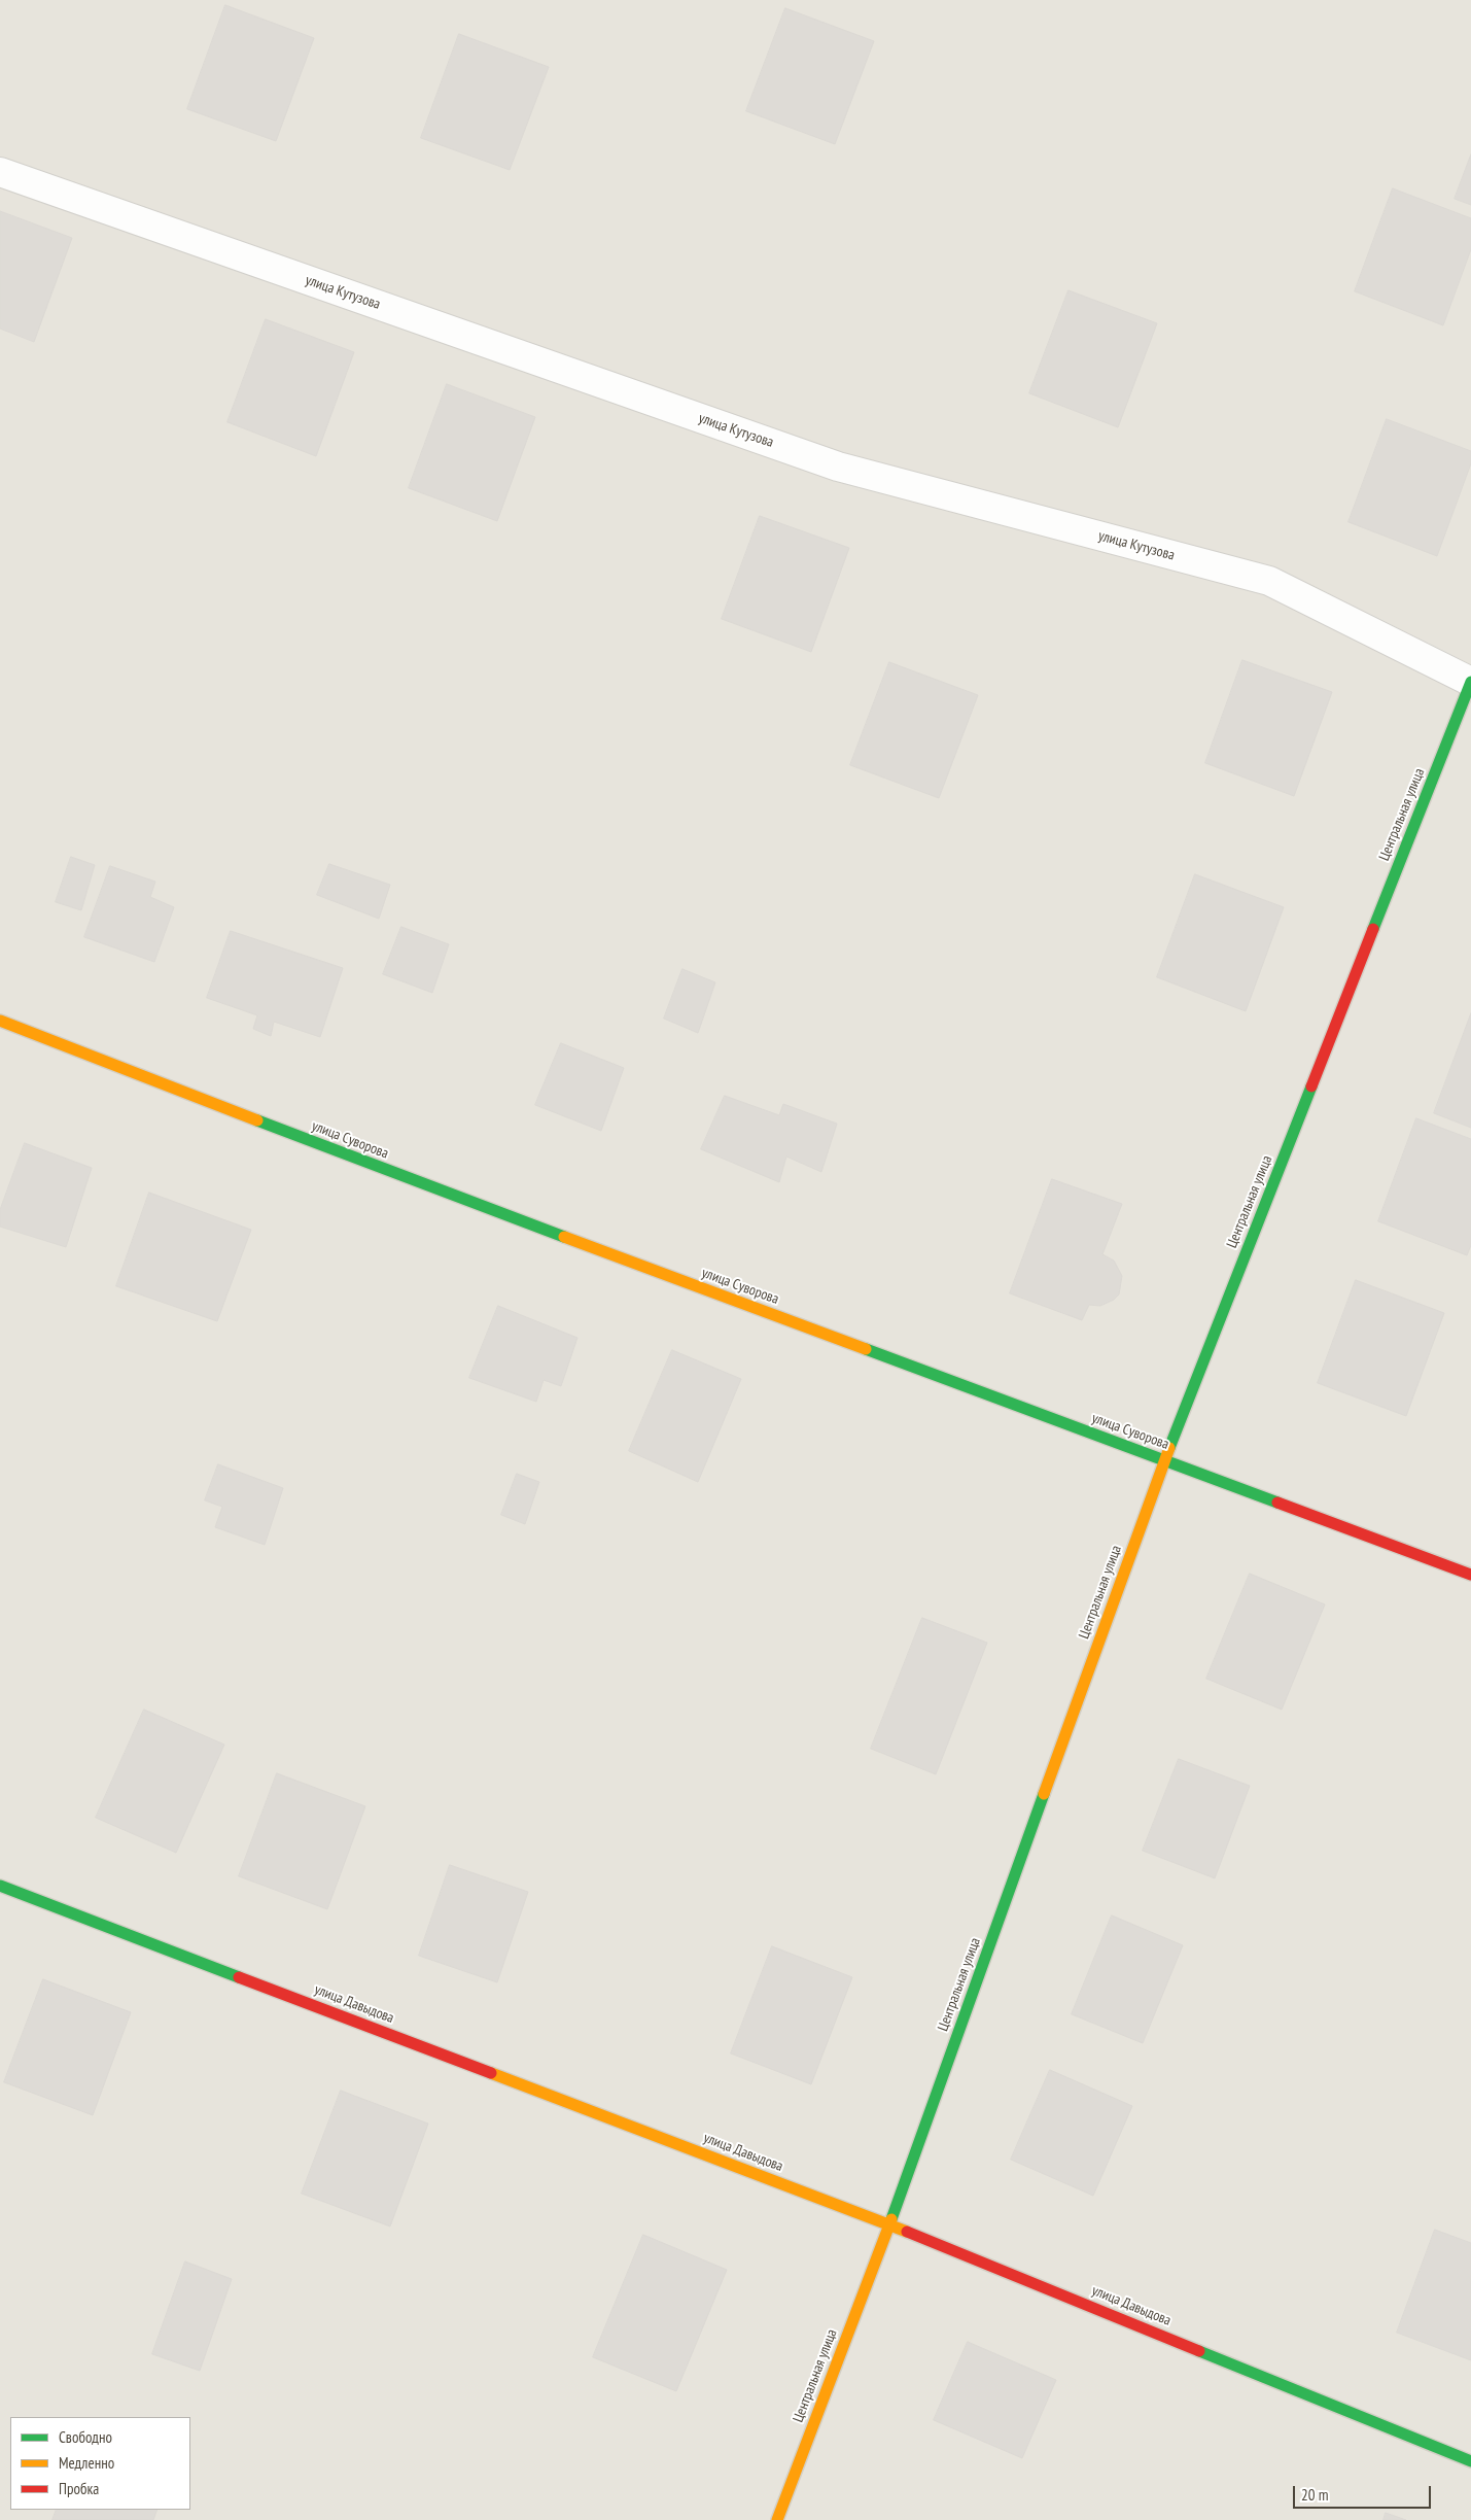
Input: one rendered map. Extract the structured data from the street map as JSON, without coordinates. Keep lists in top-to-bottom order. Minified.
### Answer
{"streets":{"street":["улица Кутузова","Центральная улица","улица Суворова","улица Давыдова"]},"crossings":[["улица Кутузова","Центральная улица"],["Центральная улица","улица Суворова"],["Центральная улица","улица Давыдова"]],"legend":["Свободно","Медленно","Пробка"],"scale_bar":"20 m"}
